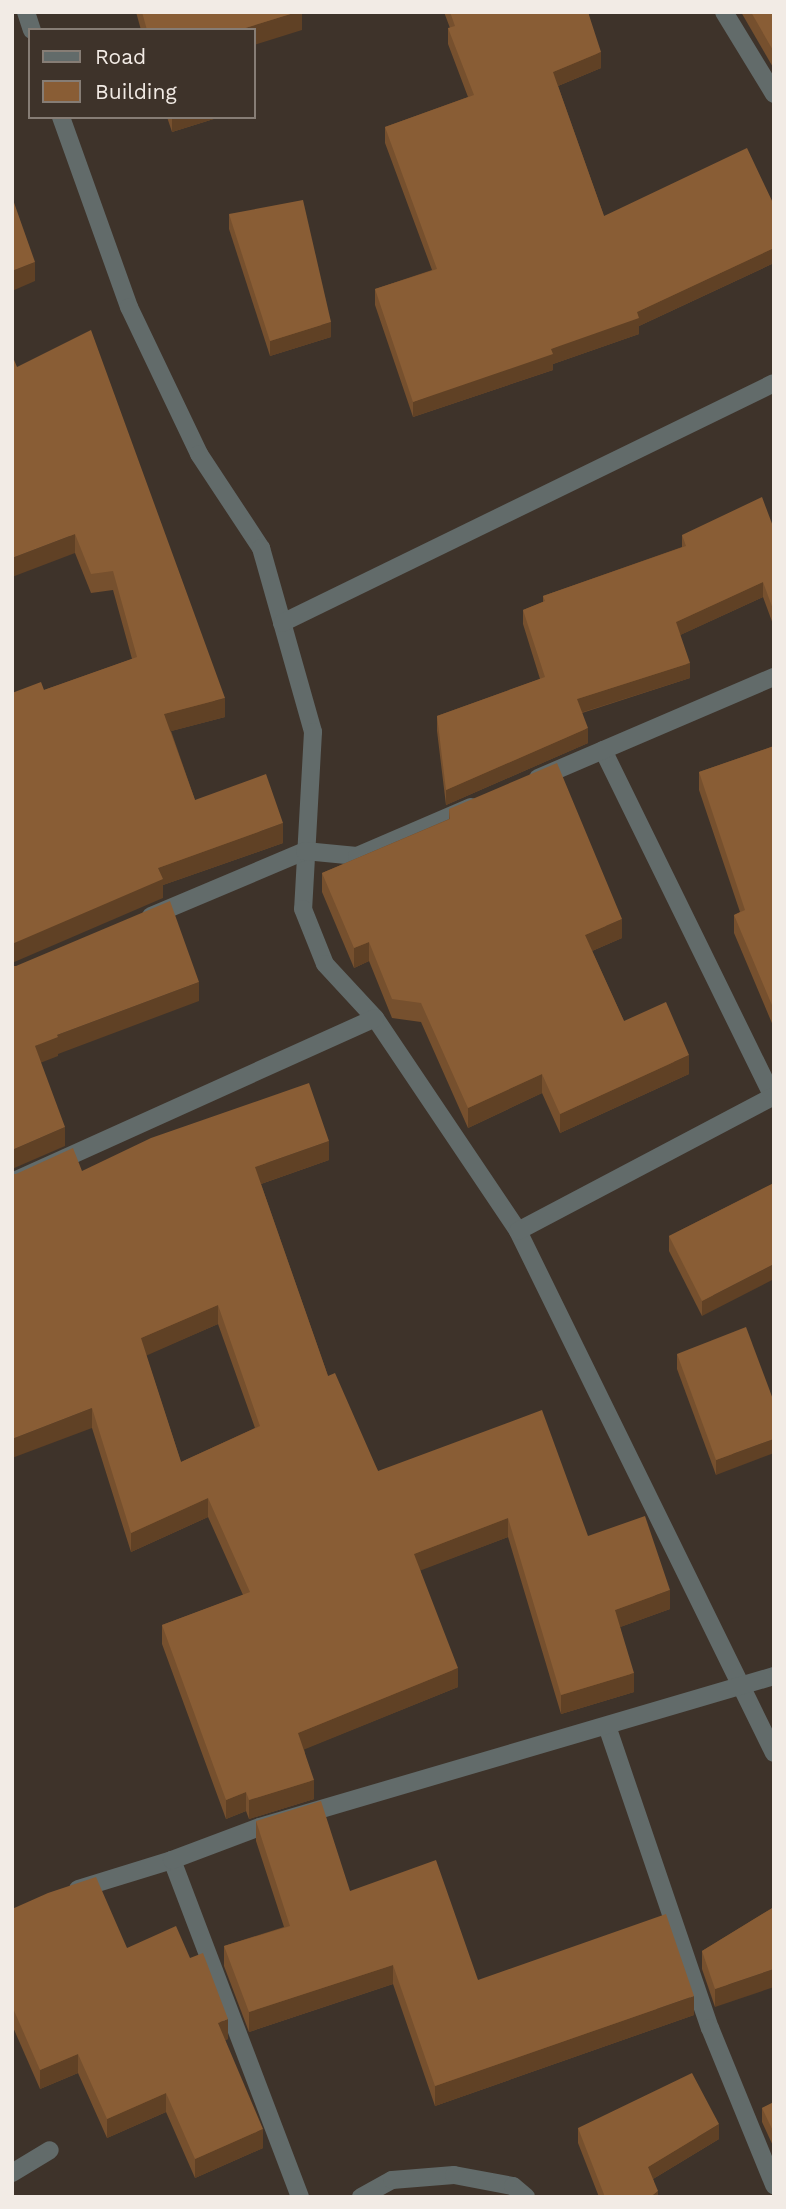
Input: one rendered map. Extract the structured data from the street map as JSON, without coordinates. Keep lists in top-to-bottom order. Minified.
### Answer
{"legend":["Road","Building"]}
